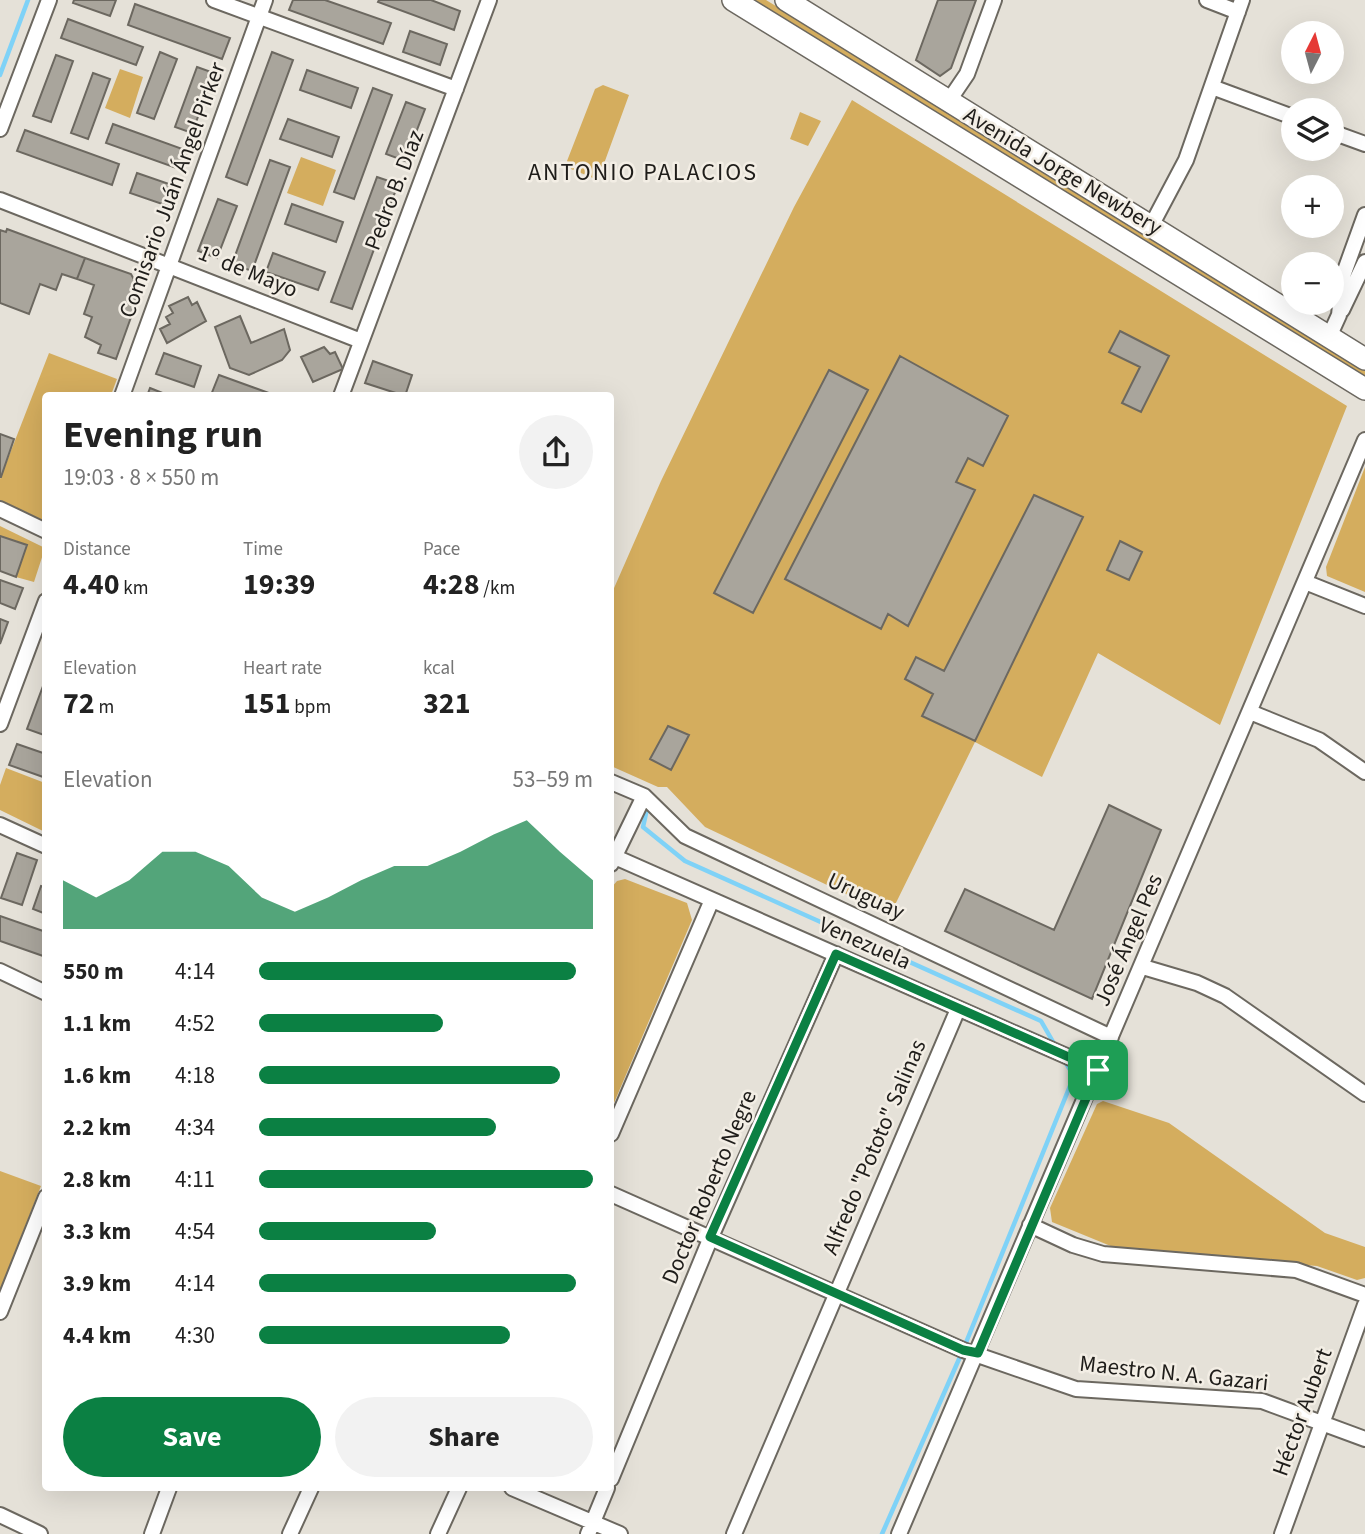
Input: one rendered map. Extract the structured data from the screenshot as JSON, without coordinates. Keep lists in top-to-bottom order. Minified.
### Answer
{"streets":{"main road":["Avenida Jorge Newbery"],"street":["Comisario Juán Ángel Pirker","Pedro B. Díaz","1º de Mayo","Uruguay","José Ángel Pes","Venezuela","Alfredo \"Pototo\" Salinas","Doctor Roberto Negre","Maestro N. A. Gazari","Héctor Aubert"]},"crossings":[["Comisario Juán Ángel Pirker","1º de Mayo"],["Pedro B. Díaz","1º de Mayo"],["Uruguay","José Ángel Pes"],["José Ángel Pes","Venezuela"],["José Ángel Pes","Maestro N. A. Gazari"],["Venezuela","Alfredo \"Pototo\" Salinas"],["Venezuela","Doctor Roberto Negre"],["Alfredo \"Pototo\" Salinas","Maestro N. A. Gazari"],["Doctor Roberto Negre","Maestro N. A. Gazari"],["Maestro N. A. Gazari","Héctor Aubert"]],"districts":["ANTONIO PALACIOS"],"north":"top","page":{"map_buttons":["+","−"],"heading":["Evening run","19:03 · 8 × 550 m"],"stats":[["Distance","4.40 km"],["Time","19:39"],["Pace","4:28 /km"],["Elevation","72 m"],["Heart rate","151 bpm"],["kcal","321"]],"chart":["Elevation","53–59 m"],"list":[{"name":"550 m","note":"4:14"},{"name":"1.1 km","note":"4:52"},{"name":"1.6 km","note":"4:18"},{"name":"2.2 km","note":"4:34"},{"name":"2.8 km","note":"4:11"},{"name":"3.3 km","note":"4:54"},{"name":"3.9 km","note":"4:14"},{"name":"4.4 km","note":"4:30"}],"buttons":["Save","Share"]}}
